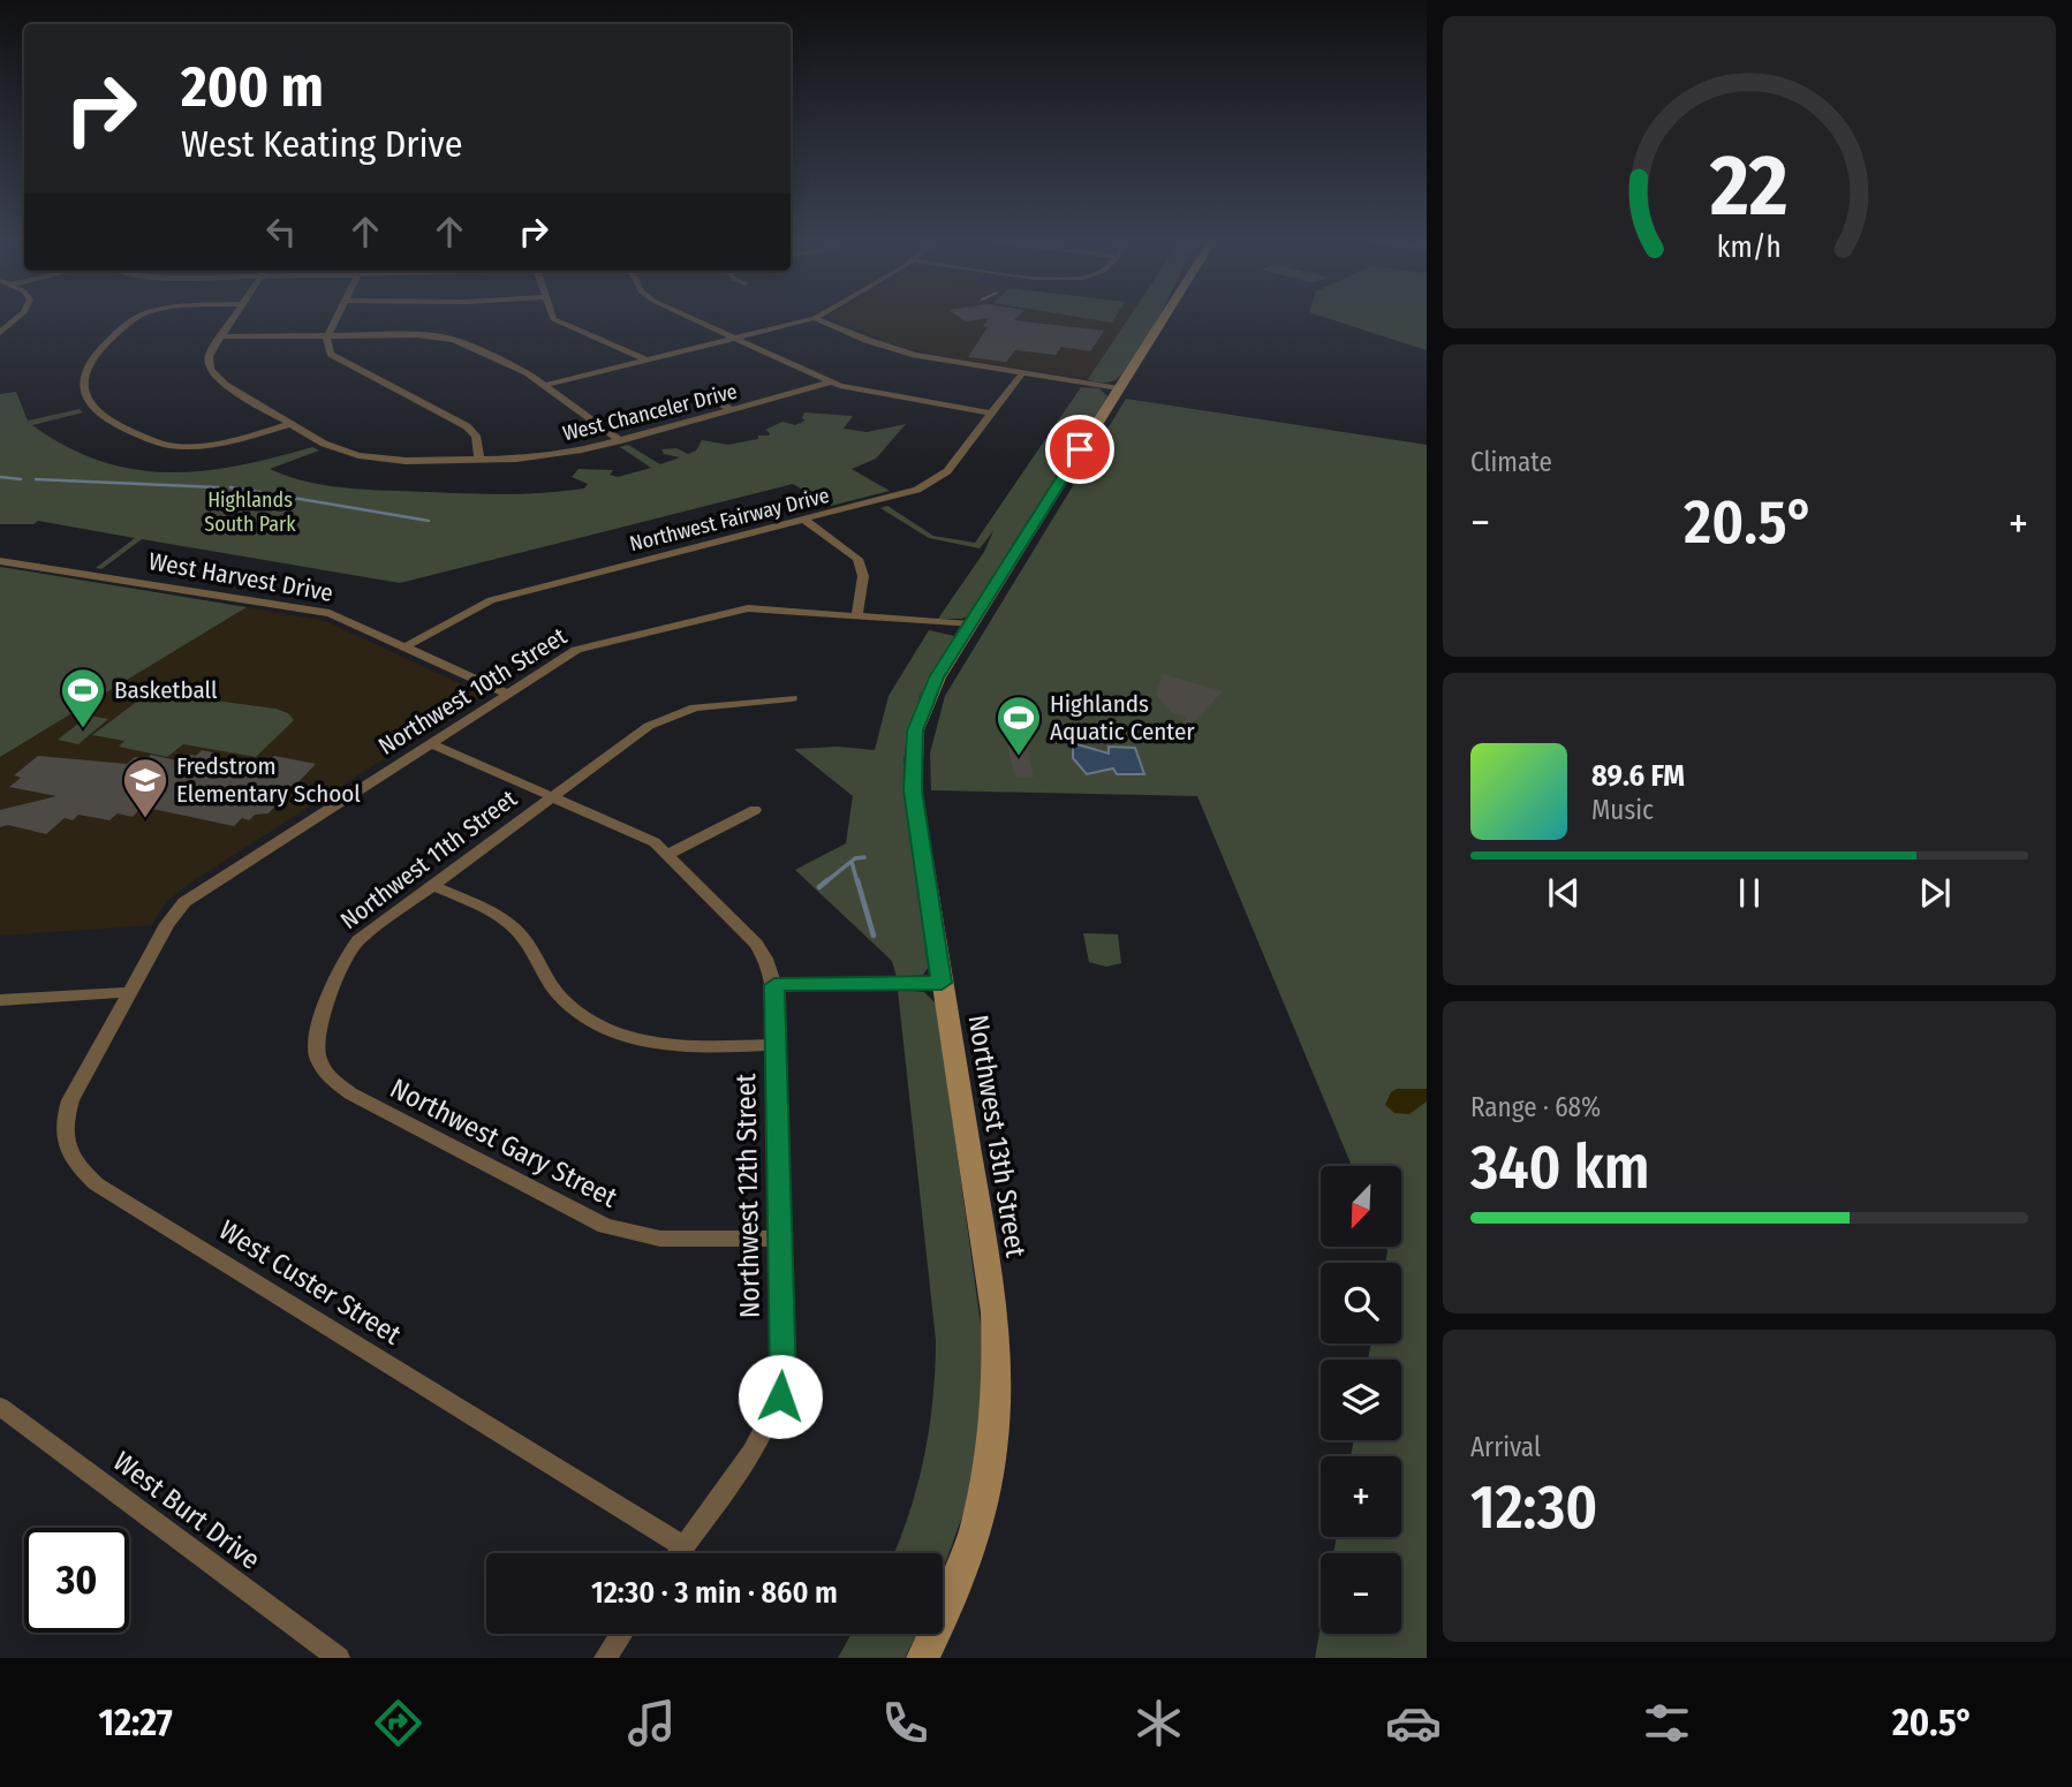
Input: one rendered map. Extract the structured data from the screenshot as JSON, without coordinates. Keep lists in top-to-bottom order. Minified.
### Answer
{"streets":{"main road":["Northwest 13th Street"],"street":["West Chanceler Drive","Northwest Fairway Drive","West Harvest Drive","Northwest 10th Street","Northwest 11th Street","Northwest Gary Street","Northwest 12th Street","West Custer Street","West Burt Drive"]},"crossings":[["Northwest Fairway Drive","West Harvest Drive"],["West Harvest Drive","Northwest 10th Street"],["Northwest 10th Street","Northwest 13th Street"],["Northwest 10th Street","West Custer Street"],["Northwest 11th Street","Northwest Gary Street"],["Northwest Gary Street","Northwest 12th Street"],["Northwest 12th Street","West Custer Street"]],"parks":["Highlands South Park"],"places":{"sports":["Basketball","Highlands Aquatic Center"],"school or university":["Fredstrom Elementary School"]},"north":"bottom left","page":{"turn":["200 m","West Keating Drive"],"tile":["Climate",["Range · 68%","340 km"],["Arrival","12:30"]],"heat":["−","20.5°","+"],"song":["89.6 FM","Music"],"map_buttons":["+","−"],"limit":"30","trip":"12:30 · 3 min · 860 m","tabs":["12:27","20.5°"],"gauge":["22","km/h"]}}
